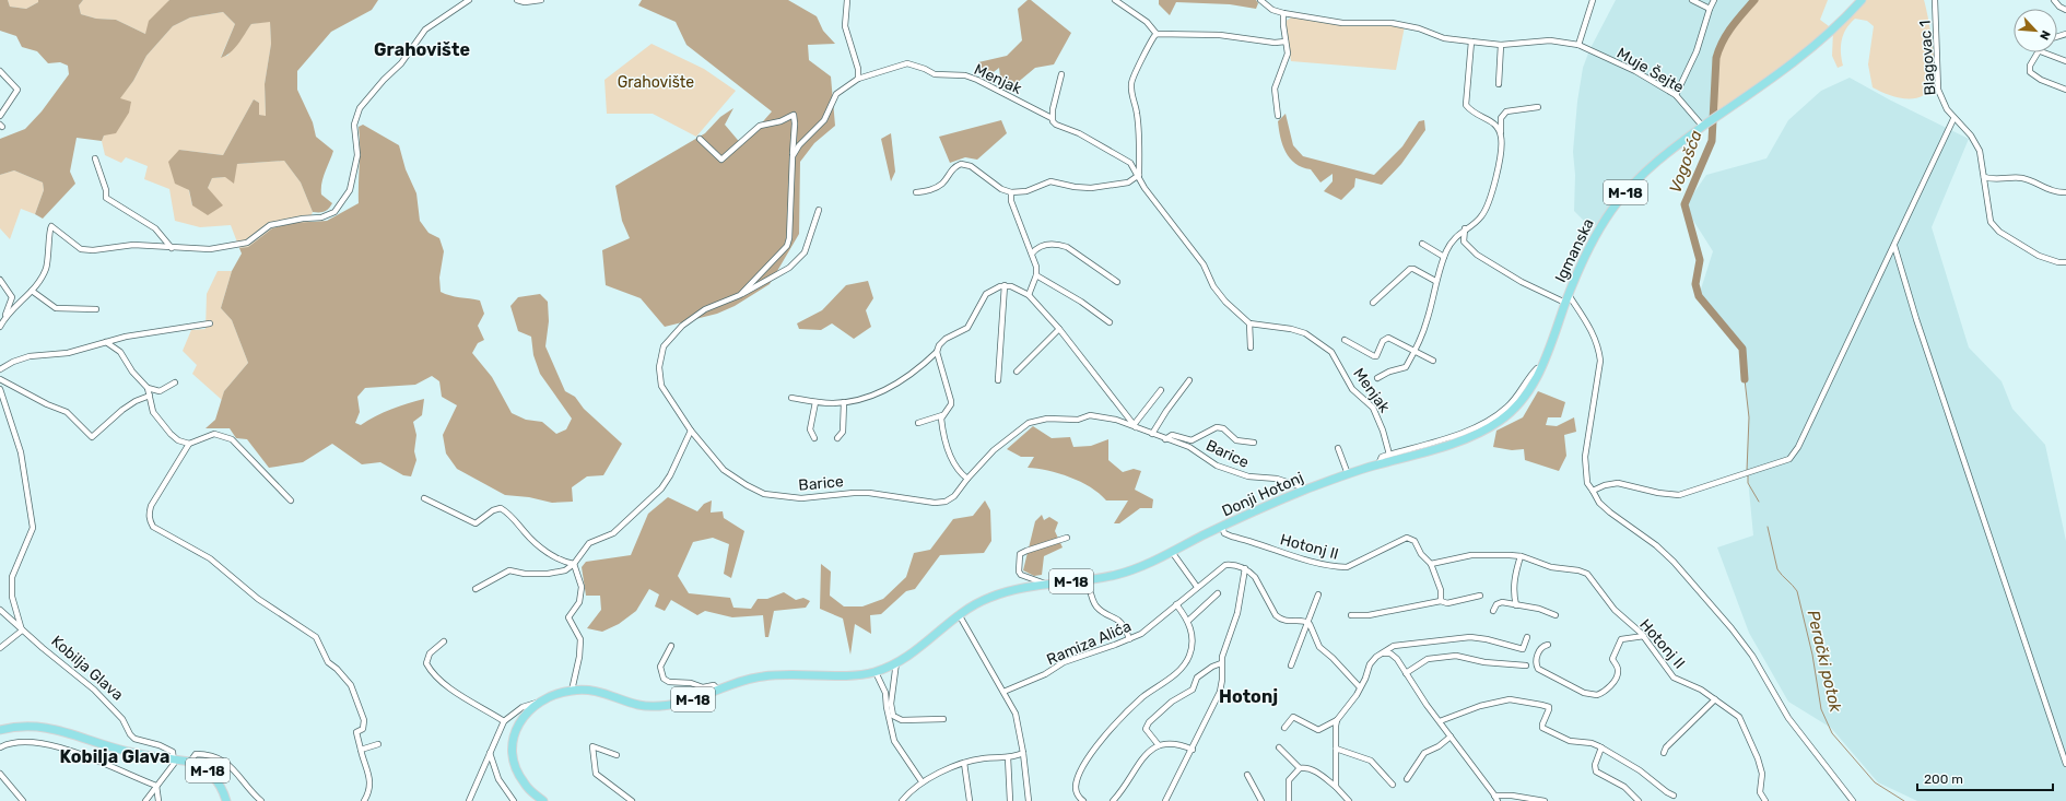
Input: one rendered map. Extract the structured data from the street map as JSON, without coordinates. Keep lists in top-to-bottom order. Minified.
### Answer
{"streets":{"main road":["M-18","Igmanska","Donji Hotonj"],"street":["Blagovac 1","Muje Šejte","Menjak","Barice","Hotonj II","Ramiza Alića","Kobilja Glava"]},"crossings":[["Muje Šejte","Igmanska"],["M-18","Donji Hotonj"],["M-18","Kobilja Glava"],["Igmanska","Donji Hotonj"],["Barice","Donji Hotonj"],["Donji Hotonj","Hotonj II"]],"districts":["Grahovište","Hotonj","Kobilja Glava"],"water":["Vogošća","Perački potok"],"parks":["Grahovište"],"scale_bar":"200 m","north":"bottom right"}
